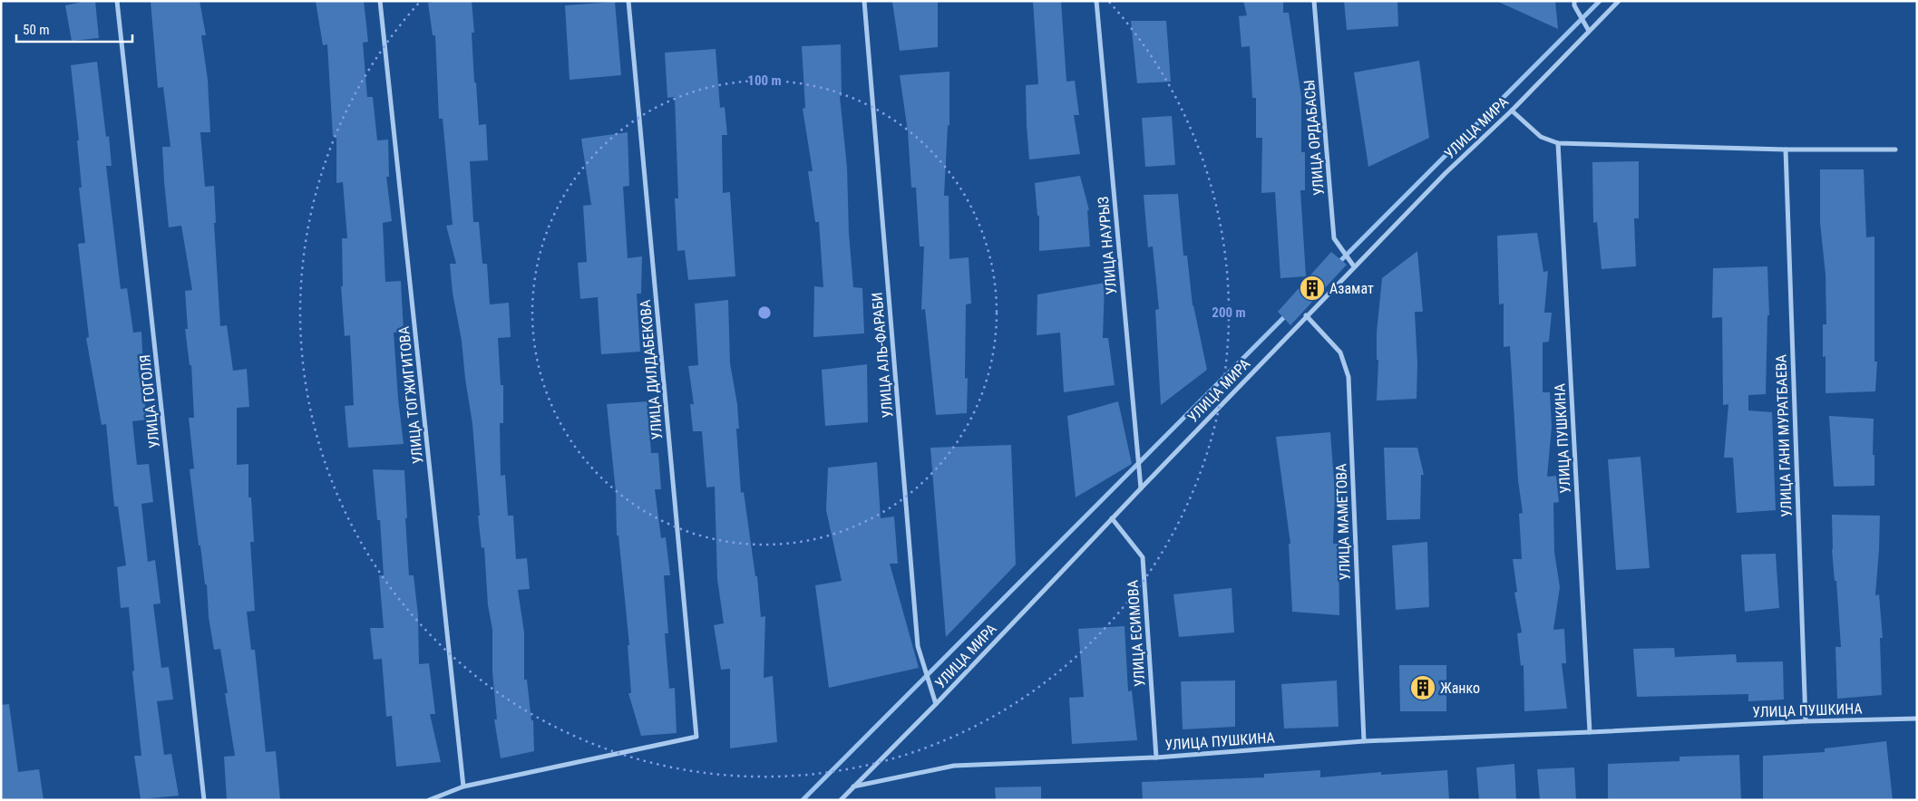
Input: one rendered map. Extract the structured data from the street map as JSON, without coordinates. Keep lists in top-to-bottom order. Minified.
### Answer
{"streets":{"street":["УЛИЦА МИРА","УЛИЦА ОРДАБАСЫ","УЛИЦА НАУРЫЗ","УЛИЦА АЛЬ-ФАРАБИ","УЛИЦА ДИЛДАБЕКОВА","УЛИЦА ТОГЖИГИТОВА","УЛИЦА ГОГОЛЯ","УЛИЦА ГАНИ МУРАТБАЕВА","УЛИЦА ПУШКИНА","УЛИЦА МАМЕТОВА","УЛИЦА ЕСИМОВА"]},"crossings":[["УЛИЦА МИРА","УЛИЦА ОРДАБАСЫ"],["УЛИЦА МИРА","УЛИЦА НАУРЫЗ"],["УЛИЦА МИРА","УЛИЦА АЛЬ-ФАРАБИ"],["УЛИЦА МИРА","УЛИЦА ПУШКИНА"],["УЛИЦА МИРА","УЛИЦА МАМЕТОВА"],["УЛИЦА МИРА","УЛИЦА ЕСИМОВА"],["УЛИЦА ДИЛДАБЕКОВА","УЛИЦА ТОГЖИГИТОВА"],["УЛИЦА ГАНИ МУРАТБАЕВА","УЛИЦА ПУШКИНА"],["УЛИЦА ПУШКИНА","УЛИЦА МАМЕТОВА"],["УЛИЦА ПУШКИНА","УЛИЦА ЕСИМОВА"]],"places":{"building":["Азамат","Жанко"]},"scale_bar":"50 m","rings":["100 m","200 m"]}
